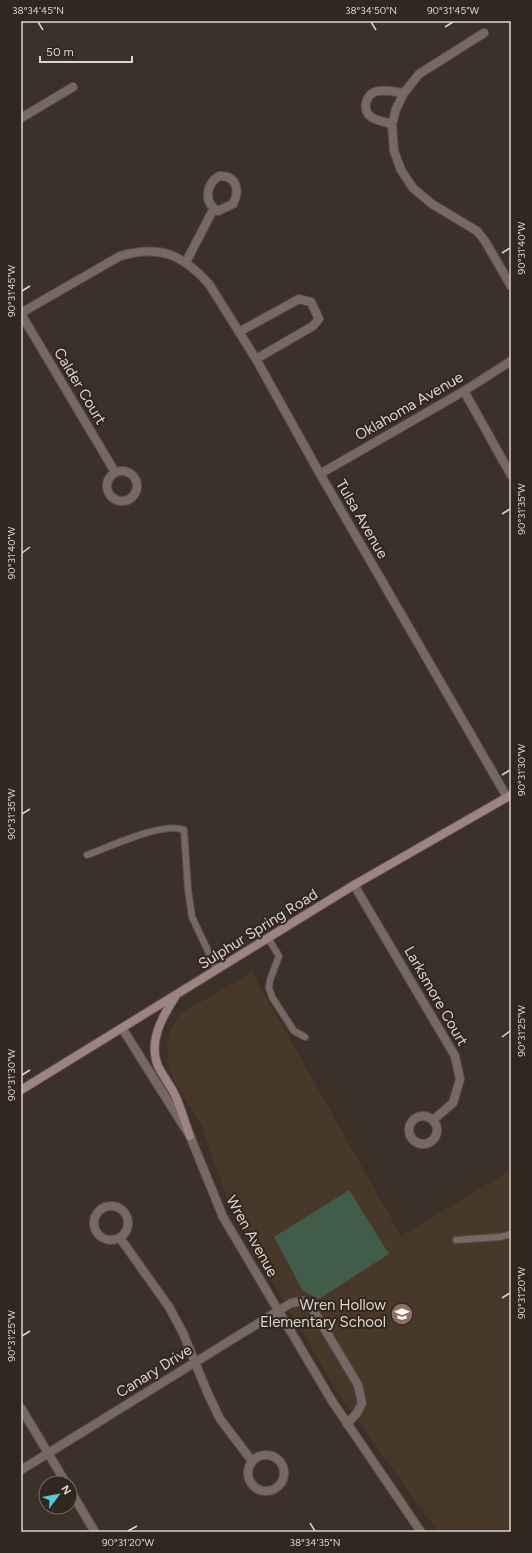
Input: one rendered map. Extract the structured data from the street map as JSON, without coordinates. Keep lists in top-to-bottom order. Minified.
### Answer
{"streets":{"main road":["Sulphur Spring Road"],"street":["Calder Court","Oklahoma Avenue","Tulsa Avenue","Larksmore Court","Wren Avenue","Canary Drive"]},"crossings":[["Calder Court","Tulsa Avenue"],["Oklahoma Avenue","Tulsa Avenue"],["Tulsa Avenue","Sulphur Spring Road"],["Sulphur Spring Road","Larksmore Court"],["Sulphur Spring Road","Wren Avenue"],["Wren Avenue","Canary Drive"]],"places":{"school or university":["Wren Hollow Elementary School"]},"scale_bar":"50 m","north":"top right","coordinates":["38°34'45\"N","38°34'50\"N","90°31'45\"W","90°31'40\"W","90°31'35\"W","90°31'30\"W","90°31'25\"W","90°31'20\"W","38°34'35\"N"]}
